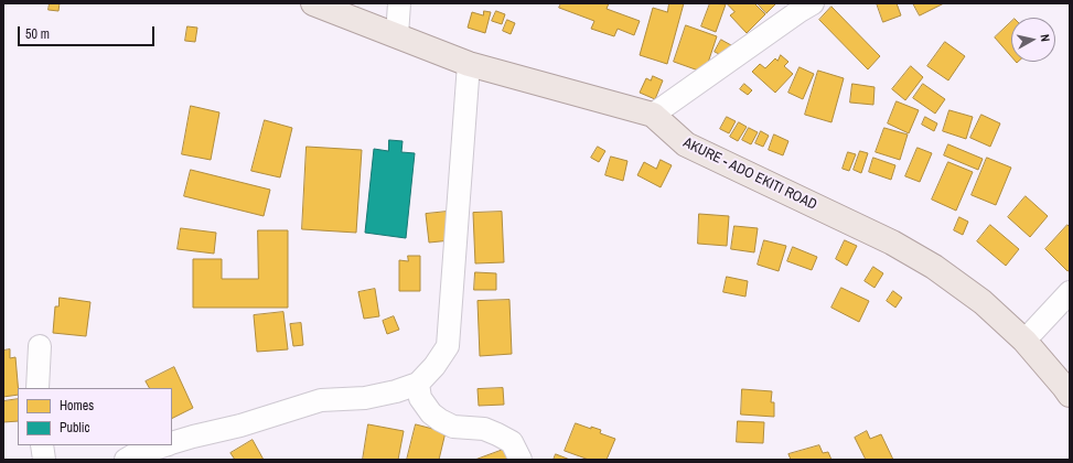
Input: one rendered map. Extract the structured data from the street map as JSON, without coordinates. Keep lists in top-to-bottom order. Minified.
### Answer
{"streets":{"main road":["AKURE - ADO EKITI ROAD"]},"legend":["Homes","Public"],"scale_bar":"50 m","north":"right"}
